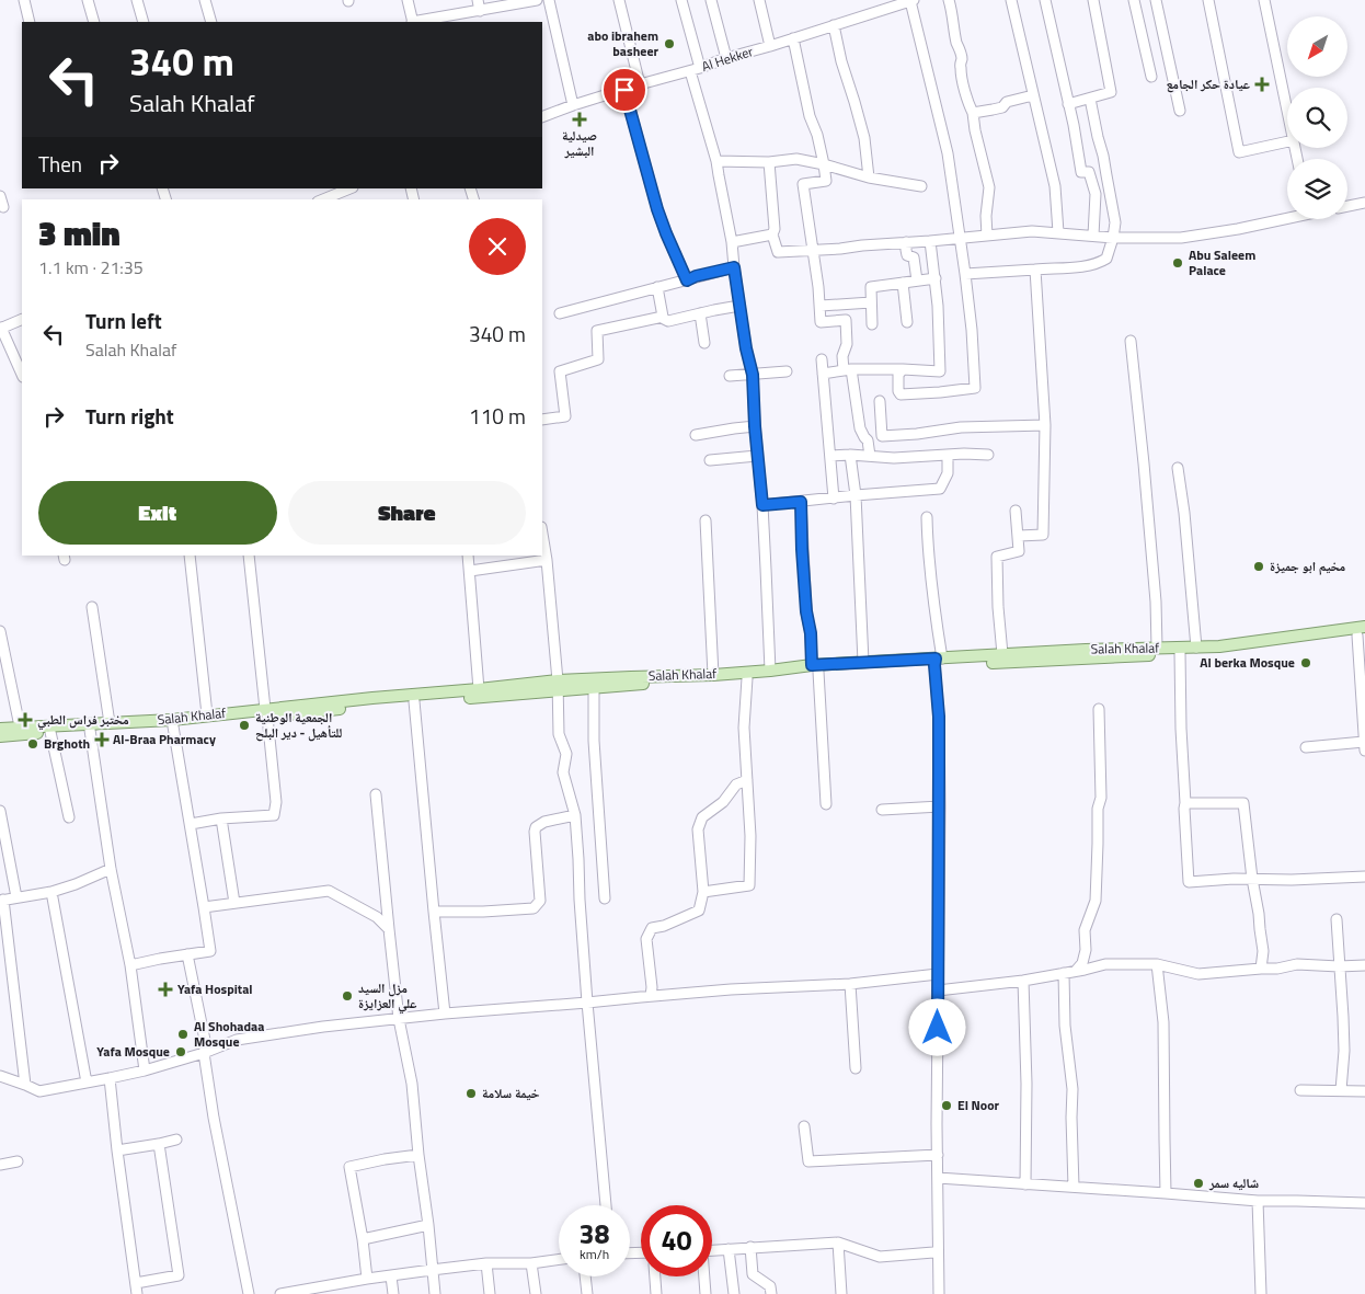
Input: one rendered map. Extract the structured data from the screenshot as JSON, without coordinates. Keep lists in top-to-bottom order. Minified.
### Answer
{"streets":{"main road":["Salah Khalaf"],"street":["Al Hekker"]},"places":{"other":["abo ibrahem basheer","Abu Saleem Palace","مخيم ابو جميزة","Al berka Mosque","الجمعية الوطنية للتأهيل - دير البلح","Brghoth","مزل السيد علي العزايزة","Al Shohadaa Mosque","Yafa Mosque","خيمة سلامة","El Noor","شاليه سمر"],"health":["عيادة حكر الجامع","صيدلية البشير","مختبر فراس الطبي","Al-Braa Pharmacy","Yafa Hospital"]},"north":"bottom left","page":{"turn":["340 m","Salah Khalaf"],"then":"Then","heading":["3 min","1.1 km · 21:35"],"list":[{"name":"Turn left","note":"Salah Khalaf","value":"340 m"},{"name":"Turn right","value":"110 m"}],"buttons":["Exit","Share"],"speed":"38 km/h","limit":"40"}}
